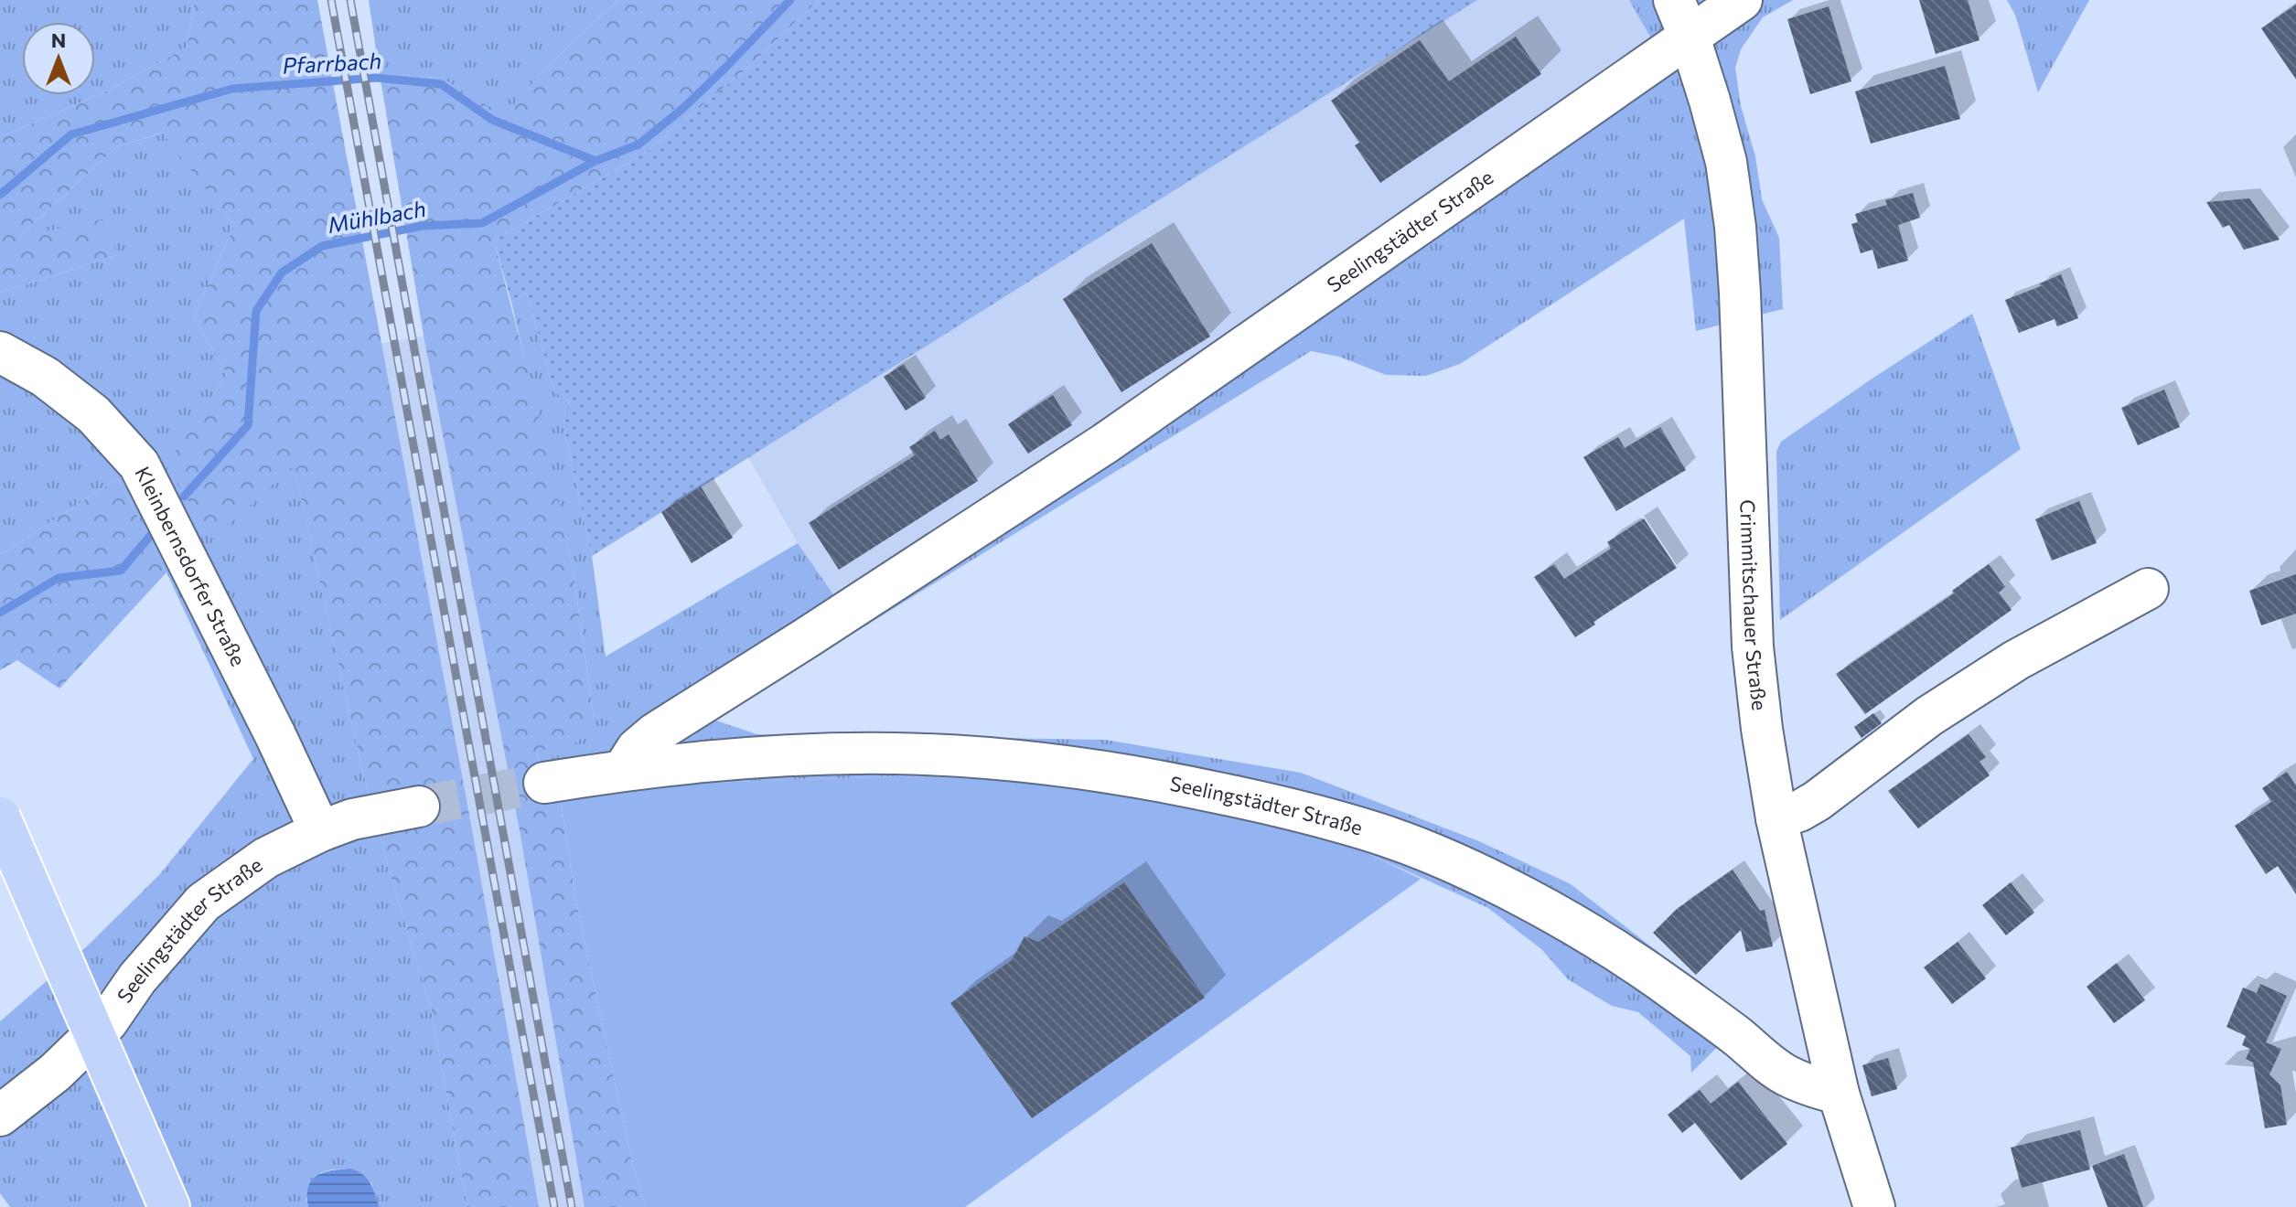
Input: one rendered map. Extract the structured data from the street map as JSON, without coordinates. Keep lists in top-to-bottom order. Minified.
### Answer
{"streets":{"street":["Seelingstädter Straße","Kleinbernsdorfer Straße","Crimmitschauer Straße"]},"crossings":[["Seelingstädter Straße","Kleinbernsdorfer Straße"],["Seelingstädter Straße","Crimmitschauer Straße"]],"water":["Pfarrbach","Mühlbach"],"north":"top"}
